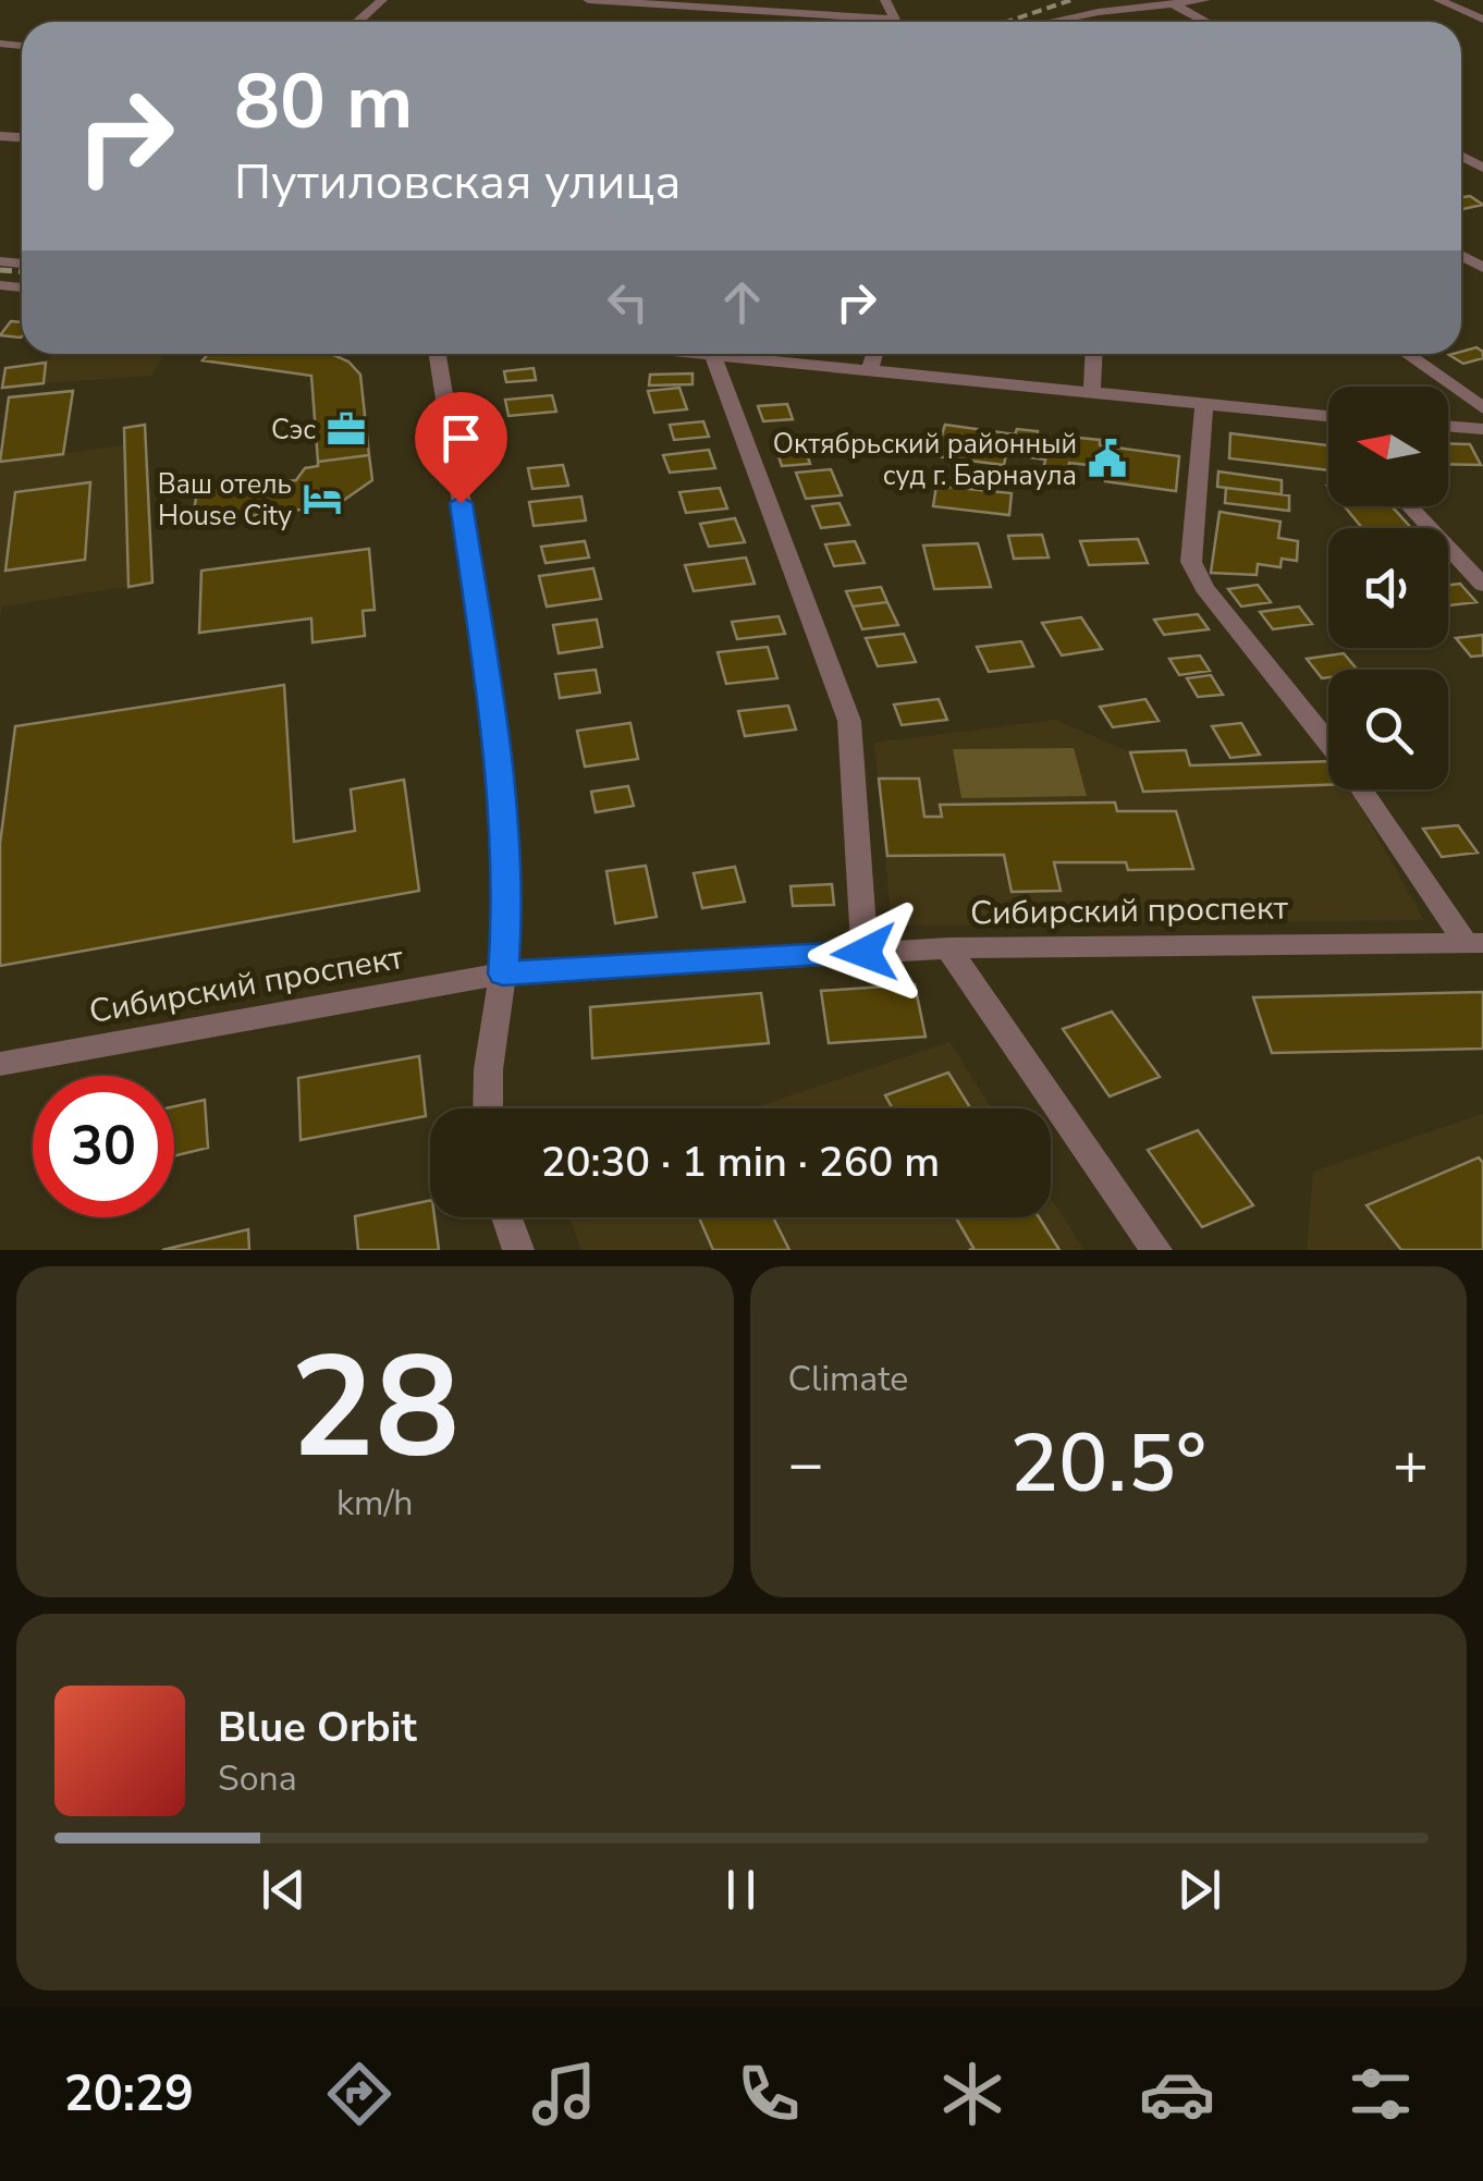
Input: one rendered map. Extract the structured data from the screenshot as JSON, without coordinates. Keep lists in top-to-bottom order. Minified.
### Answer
{"streets":{"street":["Сибирский проспект"]},"places":{"office":["Сэс"],"public building":["Октябрьский районный суд г. Барнаула"],"hotel":["Ваш отель House City"]},"north":"left","page":{"turn":["80 m","Путиловская улица"],"limit":"30","trip":"20:30 · 1 min · 260 m","tile":[["28","km/h"],"Climate"],"heat":["−","20.5°","+"],"song":["Blue Orbit","Sona"],"tabs":"20:29"}}
